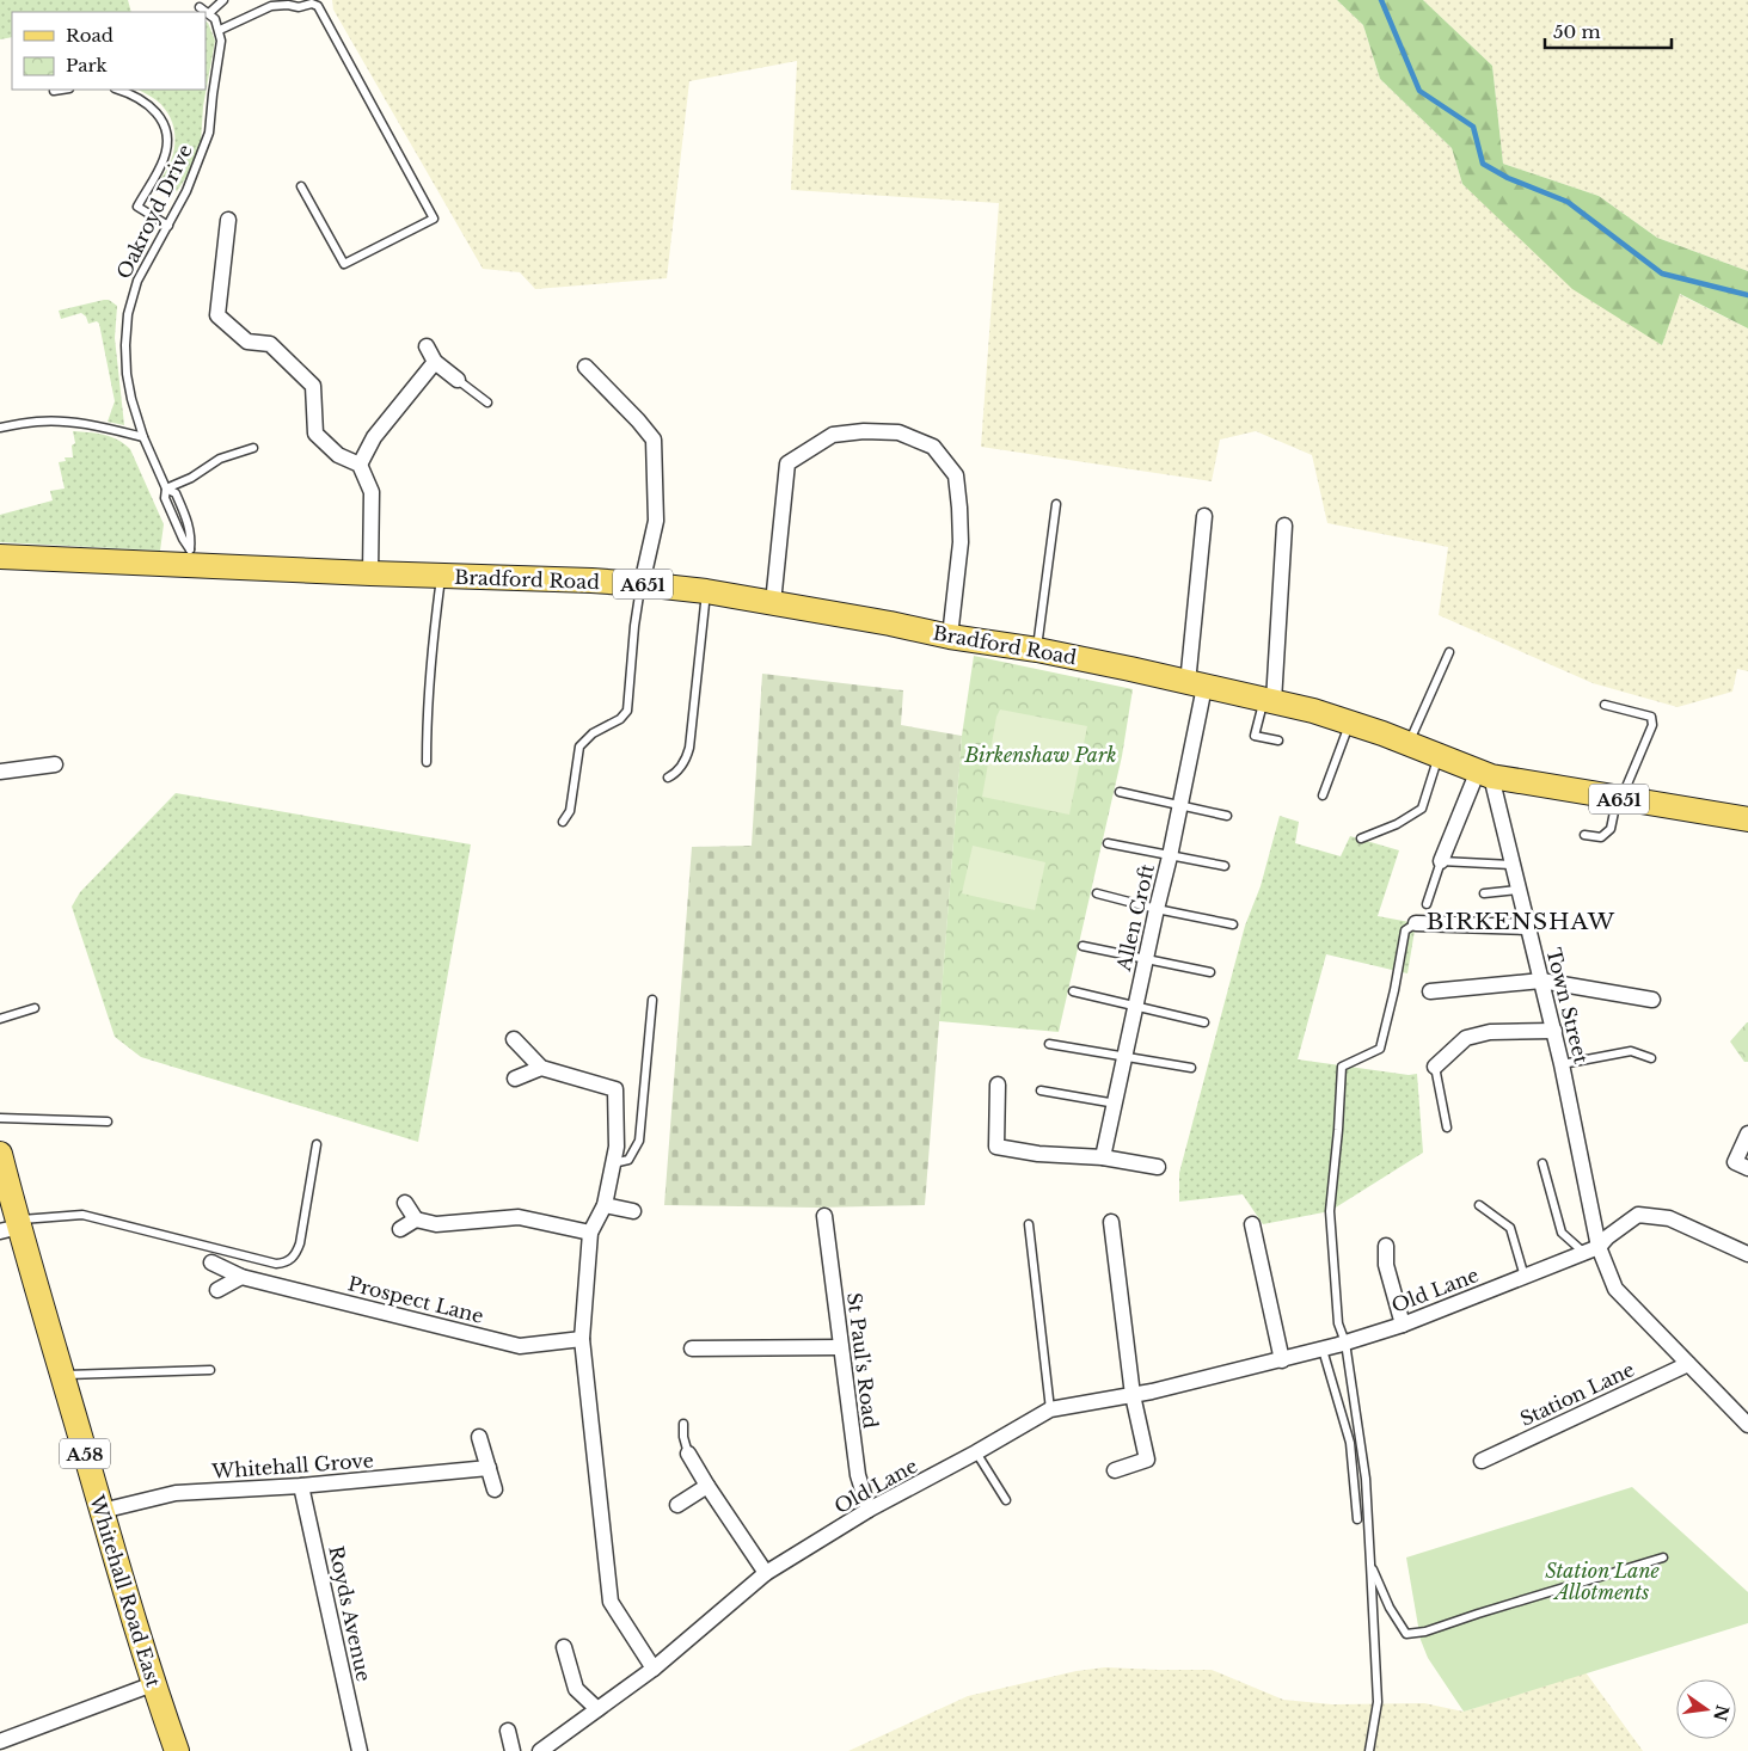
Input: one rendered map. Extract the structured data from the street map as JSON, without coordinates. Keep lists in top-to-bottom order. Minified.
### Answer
{"streets":{"main road":["Bradford Road","A651","A58","Whitehall Road East"],"street":["Allen Croft","Town Street","Old Lane","Prospect Lane","St Paul's Road","Station Lane","Whitehall Grove","Royds Avenue"],"lane":["Oakroyd Drive"]},"crossings":[["Oakroyd Drive","Bradford Road"],["Bradford Road","Allen Croft"],["Bradford Road","Town Street"],["Town Street","Old Lane"],["Old Lane","St Paul's Road"],["Whitehall Grove","Whitehall Road East"],["Whitehall Grove","Royds Avenue"]],"districts":["BIRKENSHAW"],"parks":["Birkenshaw Park","Station Lane Allotments"],"legend":["Road","Park"],"scale_bar":"50 m","north":"right"}
